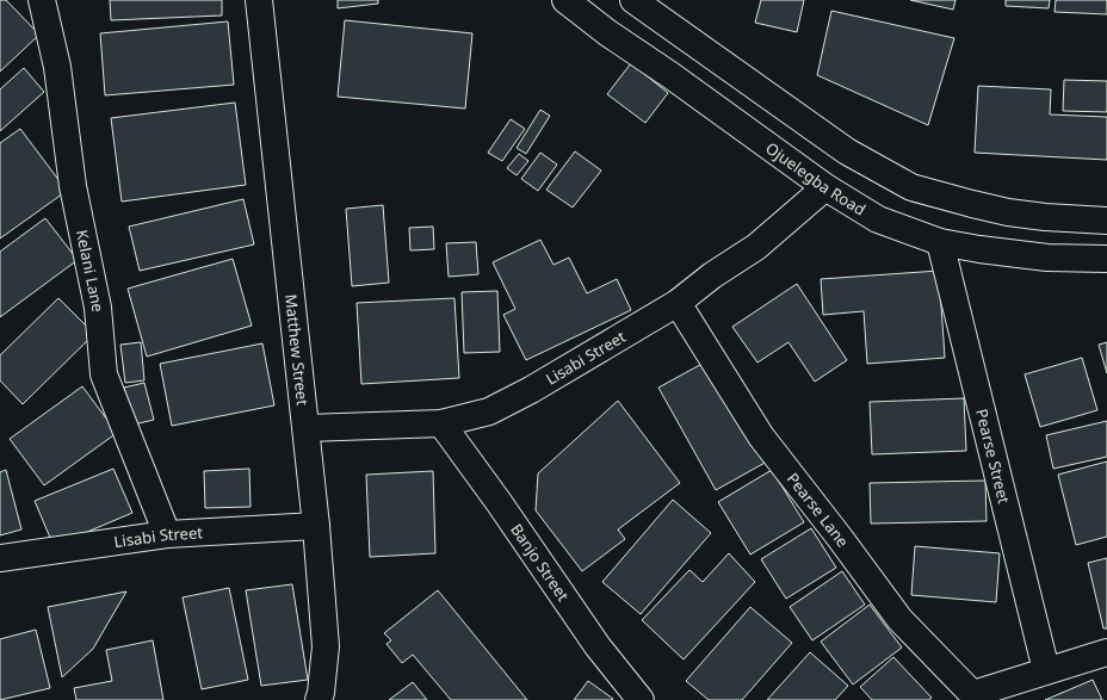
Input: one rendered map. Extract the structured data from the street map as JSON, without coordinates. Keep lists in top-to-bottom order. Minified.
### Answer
{"streets":{"street":["Ojuelegba Road","Kelani Lane","Matthew Street","Lisabi Street","Pearse Street","Pearse Lane","Banjo Street"]},"crossings":[["Ojuelegba Road","Lisabi Street"],["Ojuelegba Road","Pearse Street"],["Kelani Lane","Lisabi Street"],["Matthew Street","Lisabi Street"],["Lisabi Street","Pearse Lane"],["Lisabi Street","Banjo Street"]]}
